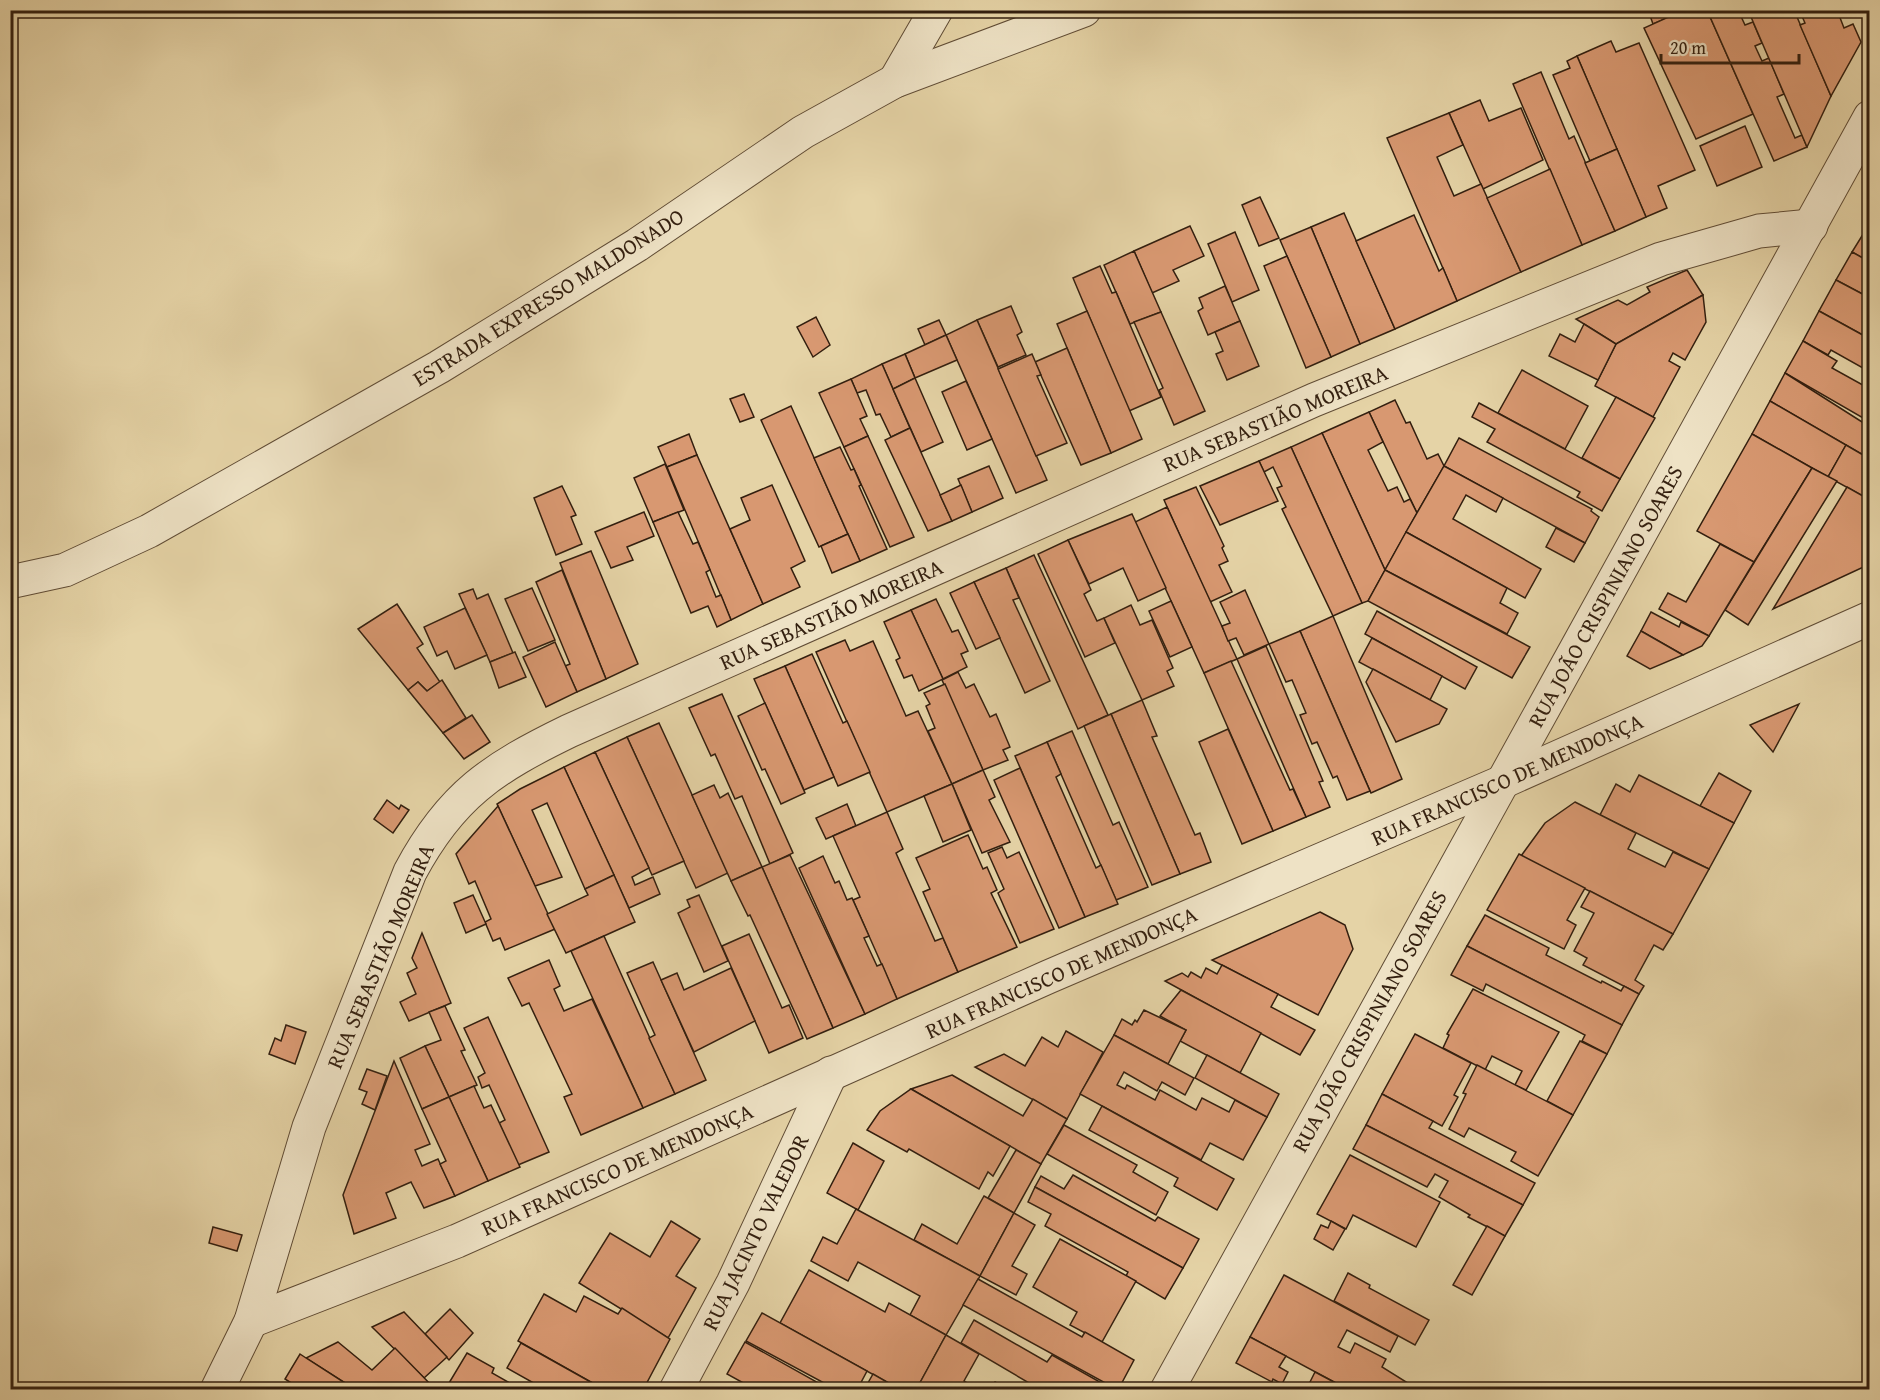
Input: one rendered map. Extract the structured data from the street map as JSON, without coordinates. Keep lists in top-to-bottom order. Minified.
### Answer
{"streets":{"street":["ESTRADA EXPRESSO MALDONADO","RUA SEBASTIÃO MOREIRA","RUA JOÃO CRISPINIANO SOARES","RUA FRANCISCO DE MENDONÇA","RUA JACINTO VALEDOR"]},"crossings":[["RUA SEBASTIÃO MOREIRA","RUA JOÃO CRISPINIANO SOARES"],["RUA SEBASTIÃO MOREIRA","RUA FRANCISCO DE MENDONÇA"],["RUA JOÃO CRISPINIANO SOARES","RUA FRANCISCO DE MENDONÇA"],["RUA FRANCISCO DE MENDONÇA","RUA JACINTO VALEDOR"]],"scale_bar":"20 m"}
